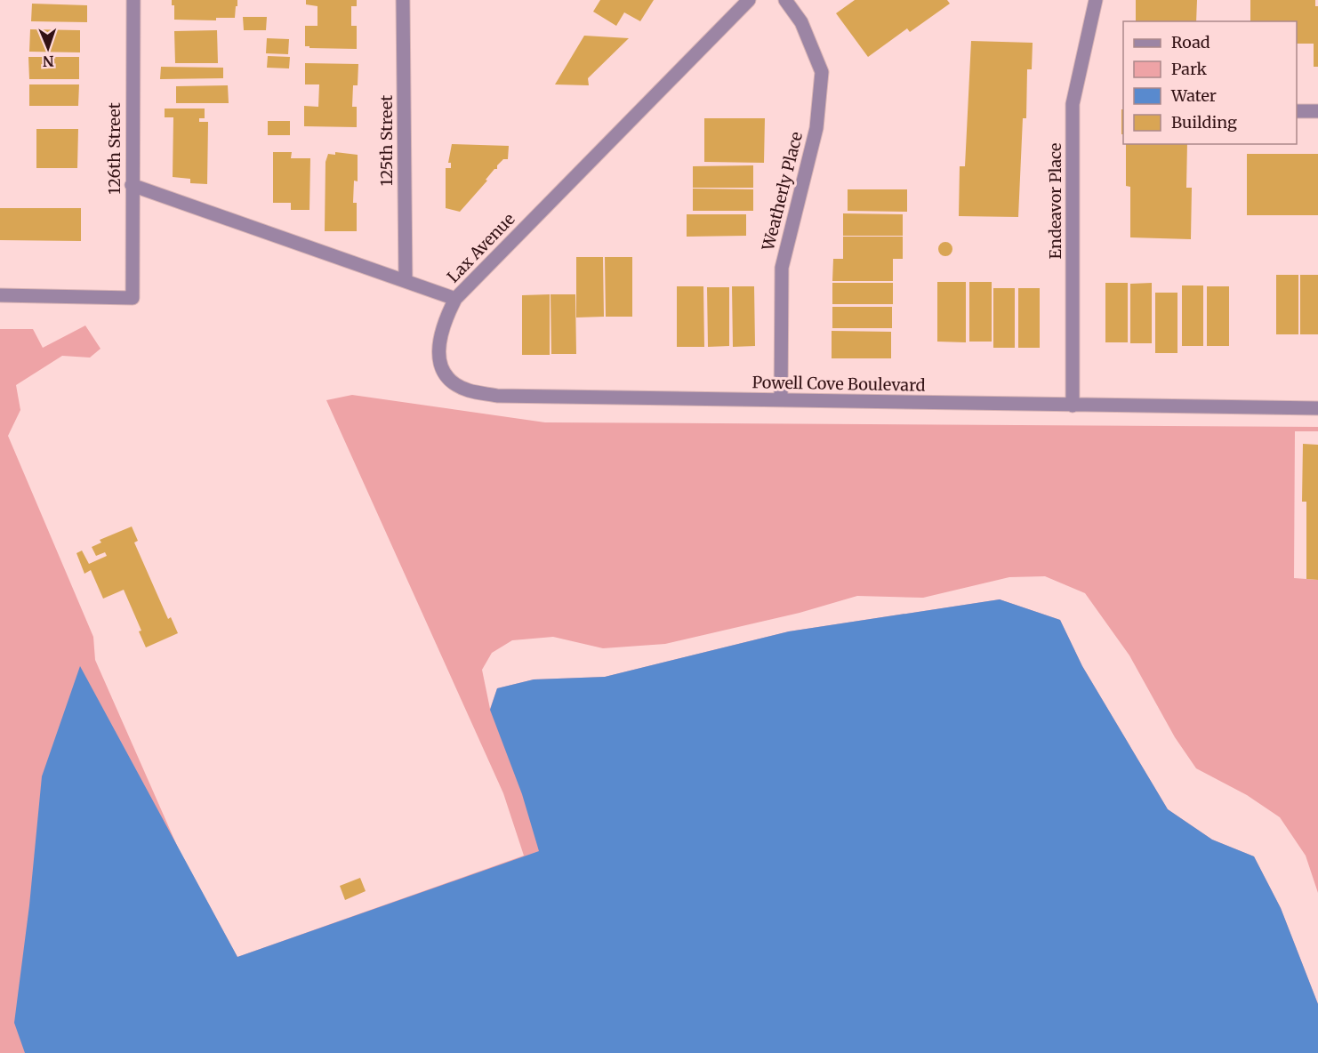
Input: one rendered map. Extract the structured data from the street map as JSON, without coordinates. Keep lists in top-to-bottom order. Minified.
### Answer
{"streets":{"street":["125th Street","126th Street","Weatherly Place","Endeavor Place","Lax Avenue","Powell Cove Boulevard"]},"crossings":[["125th Street","Lax Avenue"],["126th Street","Lax Avenue"],["Weatherly Place","Powell Cove Boulevard"],["Endeavor Place","Powell Cove Boulevard"],["Lax Avenue","Powell Cove Boulevard"]],"legend":["Road","Park","Water","Building"],"north":"bottom"}
